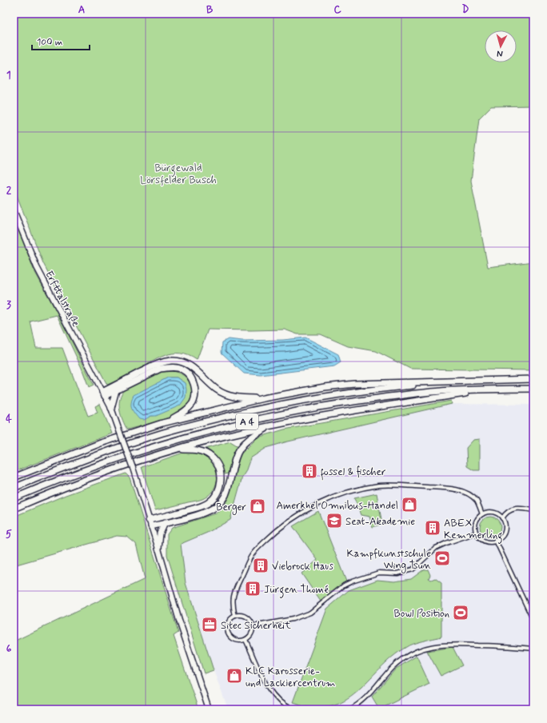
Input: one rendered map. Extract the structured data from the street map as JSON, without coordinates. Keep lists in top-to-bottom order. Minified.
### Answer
{"streets":{"highway":["A 4"],"main road":["Erfttalstraße"]},"parks":["Bürgewald Lörsfelder Busch"],"places":{"building":["fossel & fischer","ABEX Kemmerling","Viebrock Haus","Jürgen Thomé"],"shop":["Amerkhel Omnibus-Handel","Berger","KLC Karosserie- und Lackiercentrum"],"school or university":["Seat-Akademie"],"sports":["Kampfkunstschule Wing Tsun","Bowl Position"],"office":["Sitec Sicherheit"]},"scale_bar":"100 m","north":"bottom","grid":{"columns":["A","B","C","D"],"rows":["1","2","3","4","5","6"]}}
